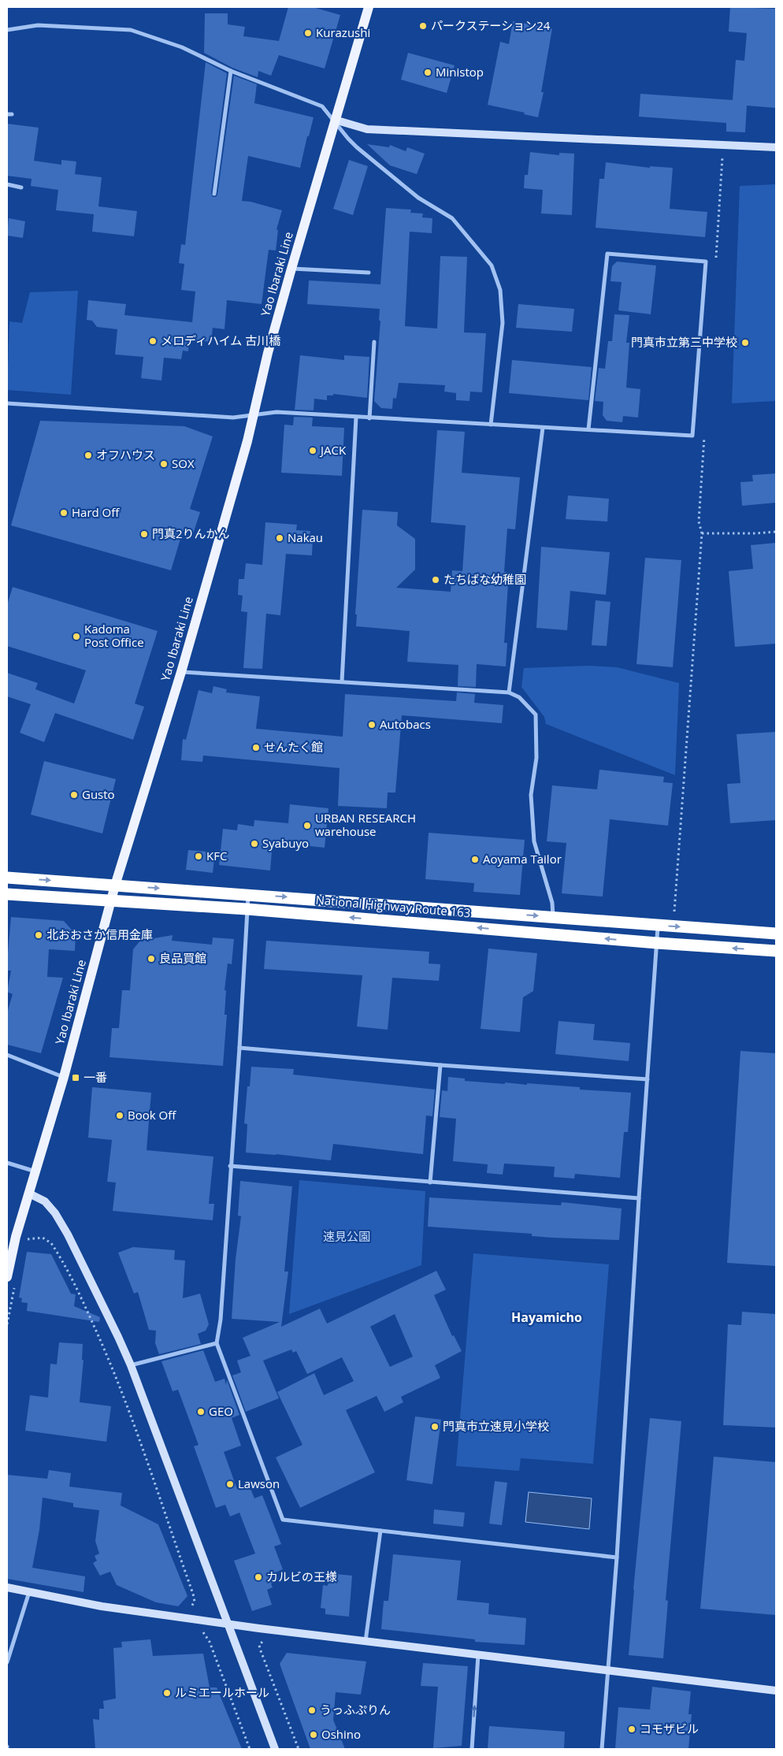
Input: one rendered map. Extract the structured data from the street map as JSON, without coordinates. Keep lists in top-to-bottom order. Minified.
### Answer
{"streets":{"highway":["National Highway Route 163"],"main road":["Yao Ibaraki Line"]},"crossings":[["Yao Ibaraki Line","National Highway Route 163"]],"districts":["Hayamicho"],"parks":["速見公園"],"places":{"other":["パークステーション24","Kurazushi","Ministop","メロディハイム 古川橋","門真市立第三中学校","JACK","オフハウス","SOX","Hard Off","門真2りんかん","Nakau","たちばな幼稚園","Kadoma Post Office","Autobacs","せんたく館","Gusto","URBAN RESEARCH warehouse","Syabuyo","KFC","Aoyama Tailor","北おおさか信用金庫","良品買館","Book Off","GEO","門真市立速見小学校","Lawson","カルビの王様","ルミエールホール","うっふぷりん","コモザビル","Oshino"],"transit":["一番"]}}
